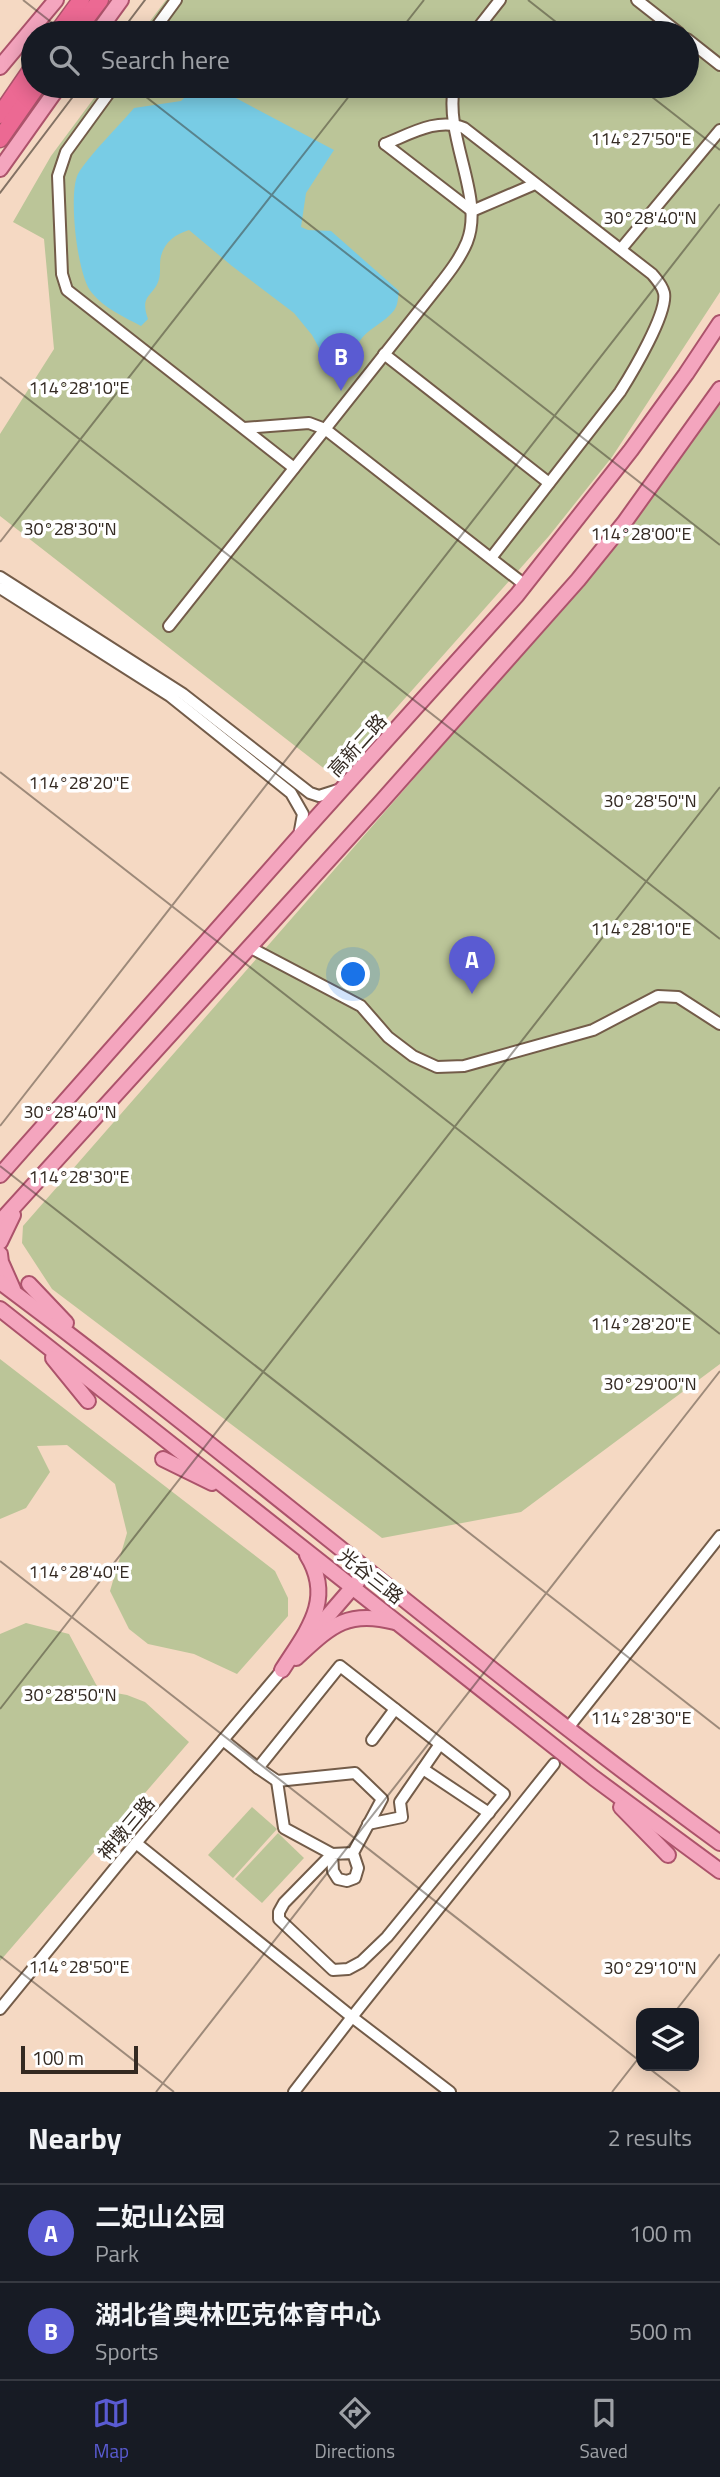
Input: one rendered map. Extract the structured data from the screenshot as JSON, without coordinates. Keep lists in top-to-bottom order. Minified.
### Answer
{"streets":{"main road":["高新二路","光谷三路"],"street":["神墩三路"]},"scale_bar":"100 m","page":{"search":"Search here","pins":["B","A"],"scale":"100 m","heading":["Nearby","2 results"],"list":[{"mark":"A","name":"二妃山公园","note":"Park","value":"100 m"},{"mark":"B","name":"湖北省奥林匹克体育中心","note":"Sports","value":"500 m"}],"nav":["Map","Directions","Saved"]},"coordinates":["114°27'50\"E","30°28'40\"N","114°28'10\"E","30°28'30\"N","114°28'00\"E","114°28'20\"E","30°28'50\"N","114°28'30\"E","30°29'00\"N","114°28'40\"E","114°28'50\"E","30°29'10\"N"]}
